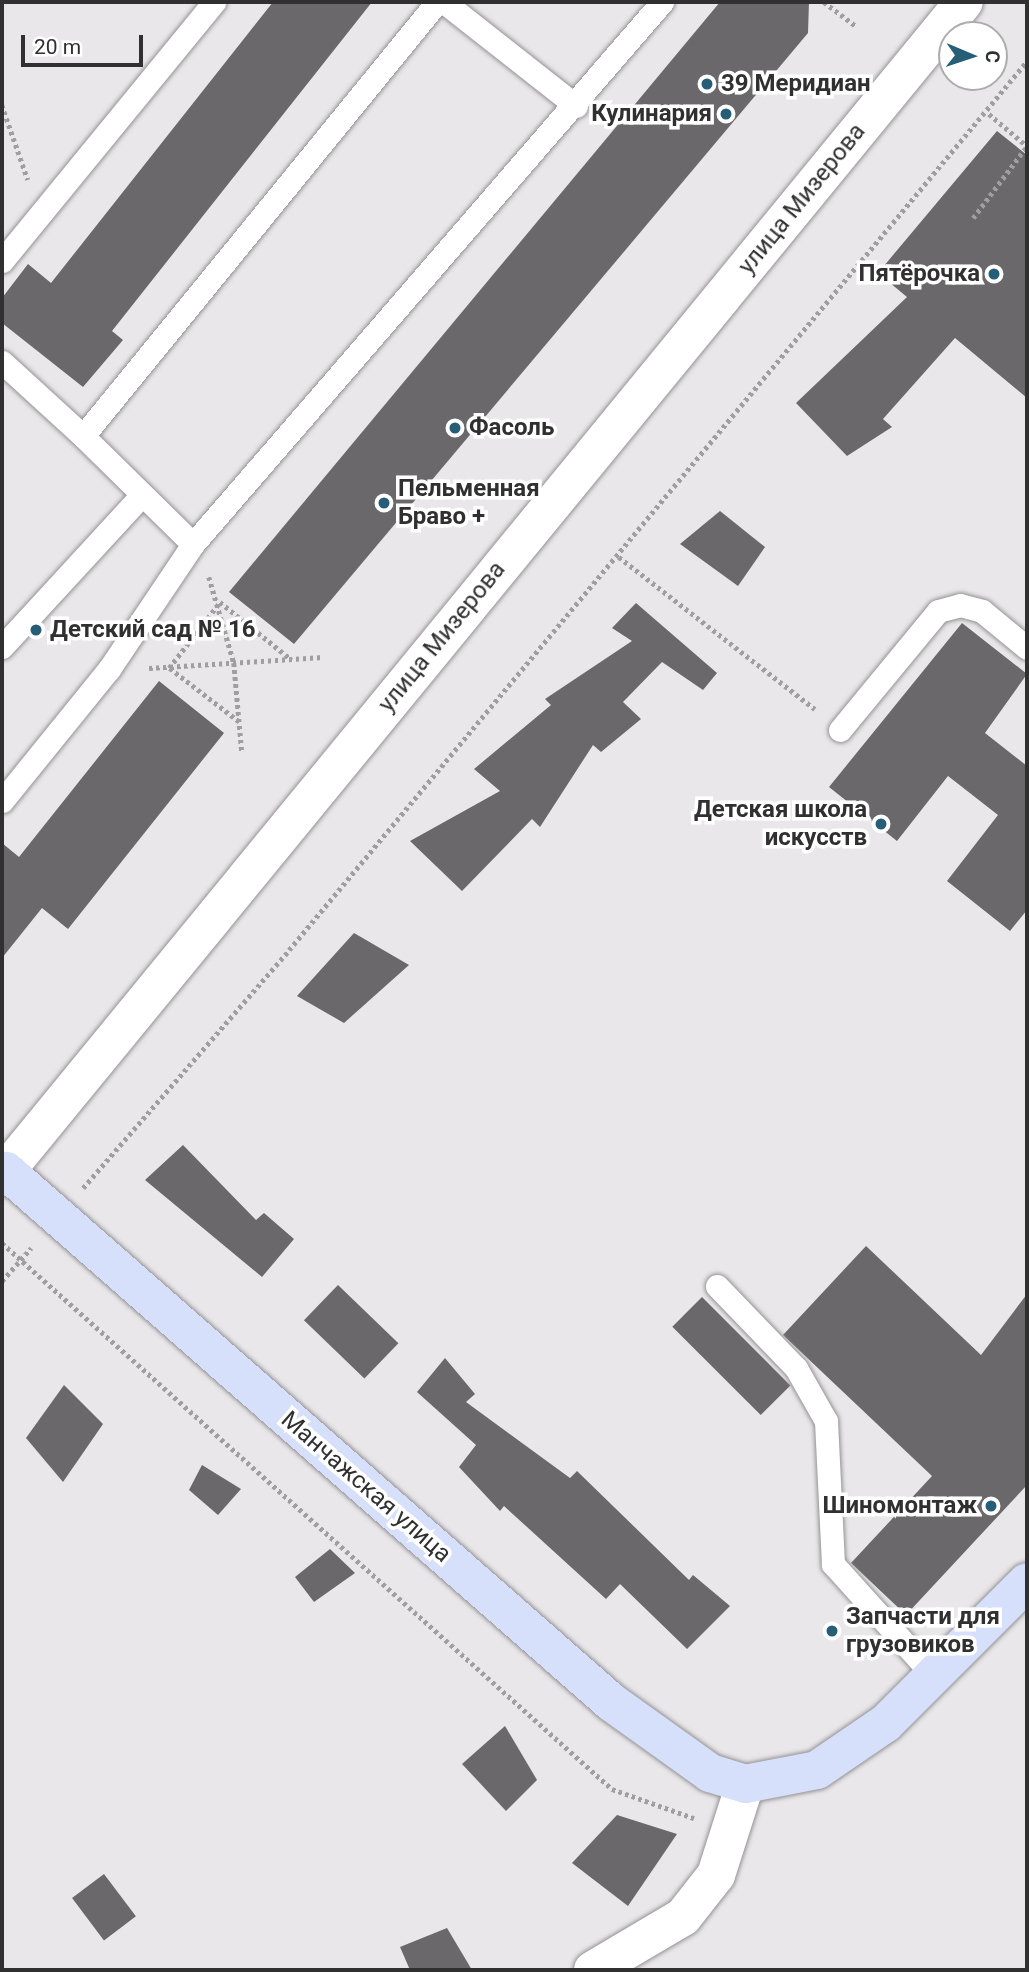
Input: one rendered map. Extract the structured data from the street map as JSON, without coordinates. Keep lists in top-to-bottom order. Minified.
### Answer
{"streets":{"main road":["улица Мизерова","Манчажская улица"]},"crossings":[["улица Мизерова","Манчажская улица"]],"places":["39 Меридиан","Кулинария","Пятёрочка","Фасоль","Пельменная Браво +","Детский сад № 16","Детская школа искусств","Шиномонтаж","Запчасти для грузовиков"],"scale_bar":"20 m","north":"right"}
